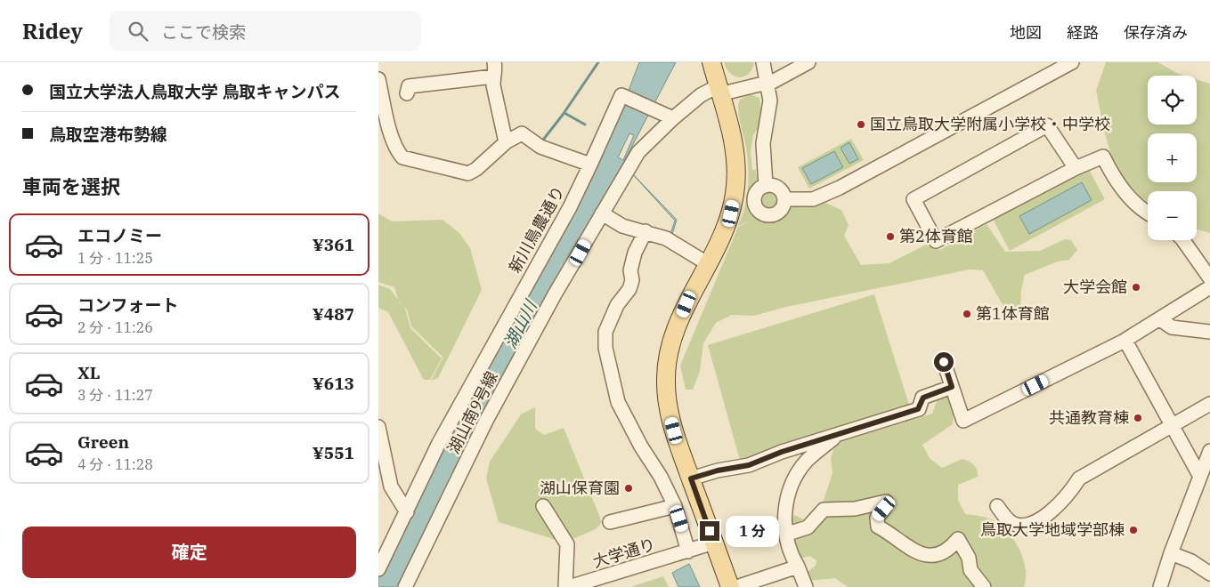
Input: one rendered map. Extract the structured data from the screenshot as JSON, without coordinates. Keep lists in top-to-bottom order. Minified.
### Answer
{"streets":{"street":["新川鳥農通り","湖山南9号線","大学通り"]},"water":["湖山川"],"places":["国立鳥取大学附属小学校・中学校","第2体育館","大学会館","第1体育館","共通教育棟","湖山保育園","鳥取大学地域学部棟"],"page":{"header":"Ridey","search":"ここで検索","nav":["地図","経路","保存済み"],"banner":["国立大学法人鳥取大学 鳥取キャンパス","鳥取空港布勢線"],"map_buttons":["+","−"],"heading":"車両を選択","list":[{"name":"エコノミー","note":"1 分 · 11:25","value":"¥361"},{"name":"コンフォート","note":"2 分 · 11:26","value":"¥487"},{"name":"XL","note":"3 分 · 11:27","value":"¥613"},{"name":"Green","note":"4 分 · 11:28","value":"¥551"}],"bubble":"1 分","buttons":"確定"}}
